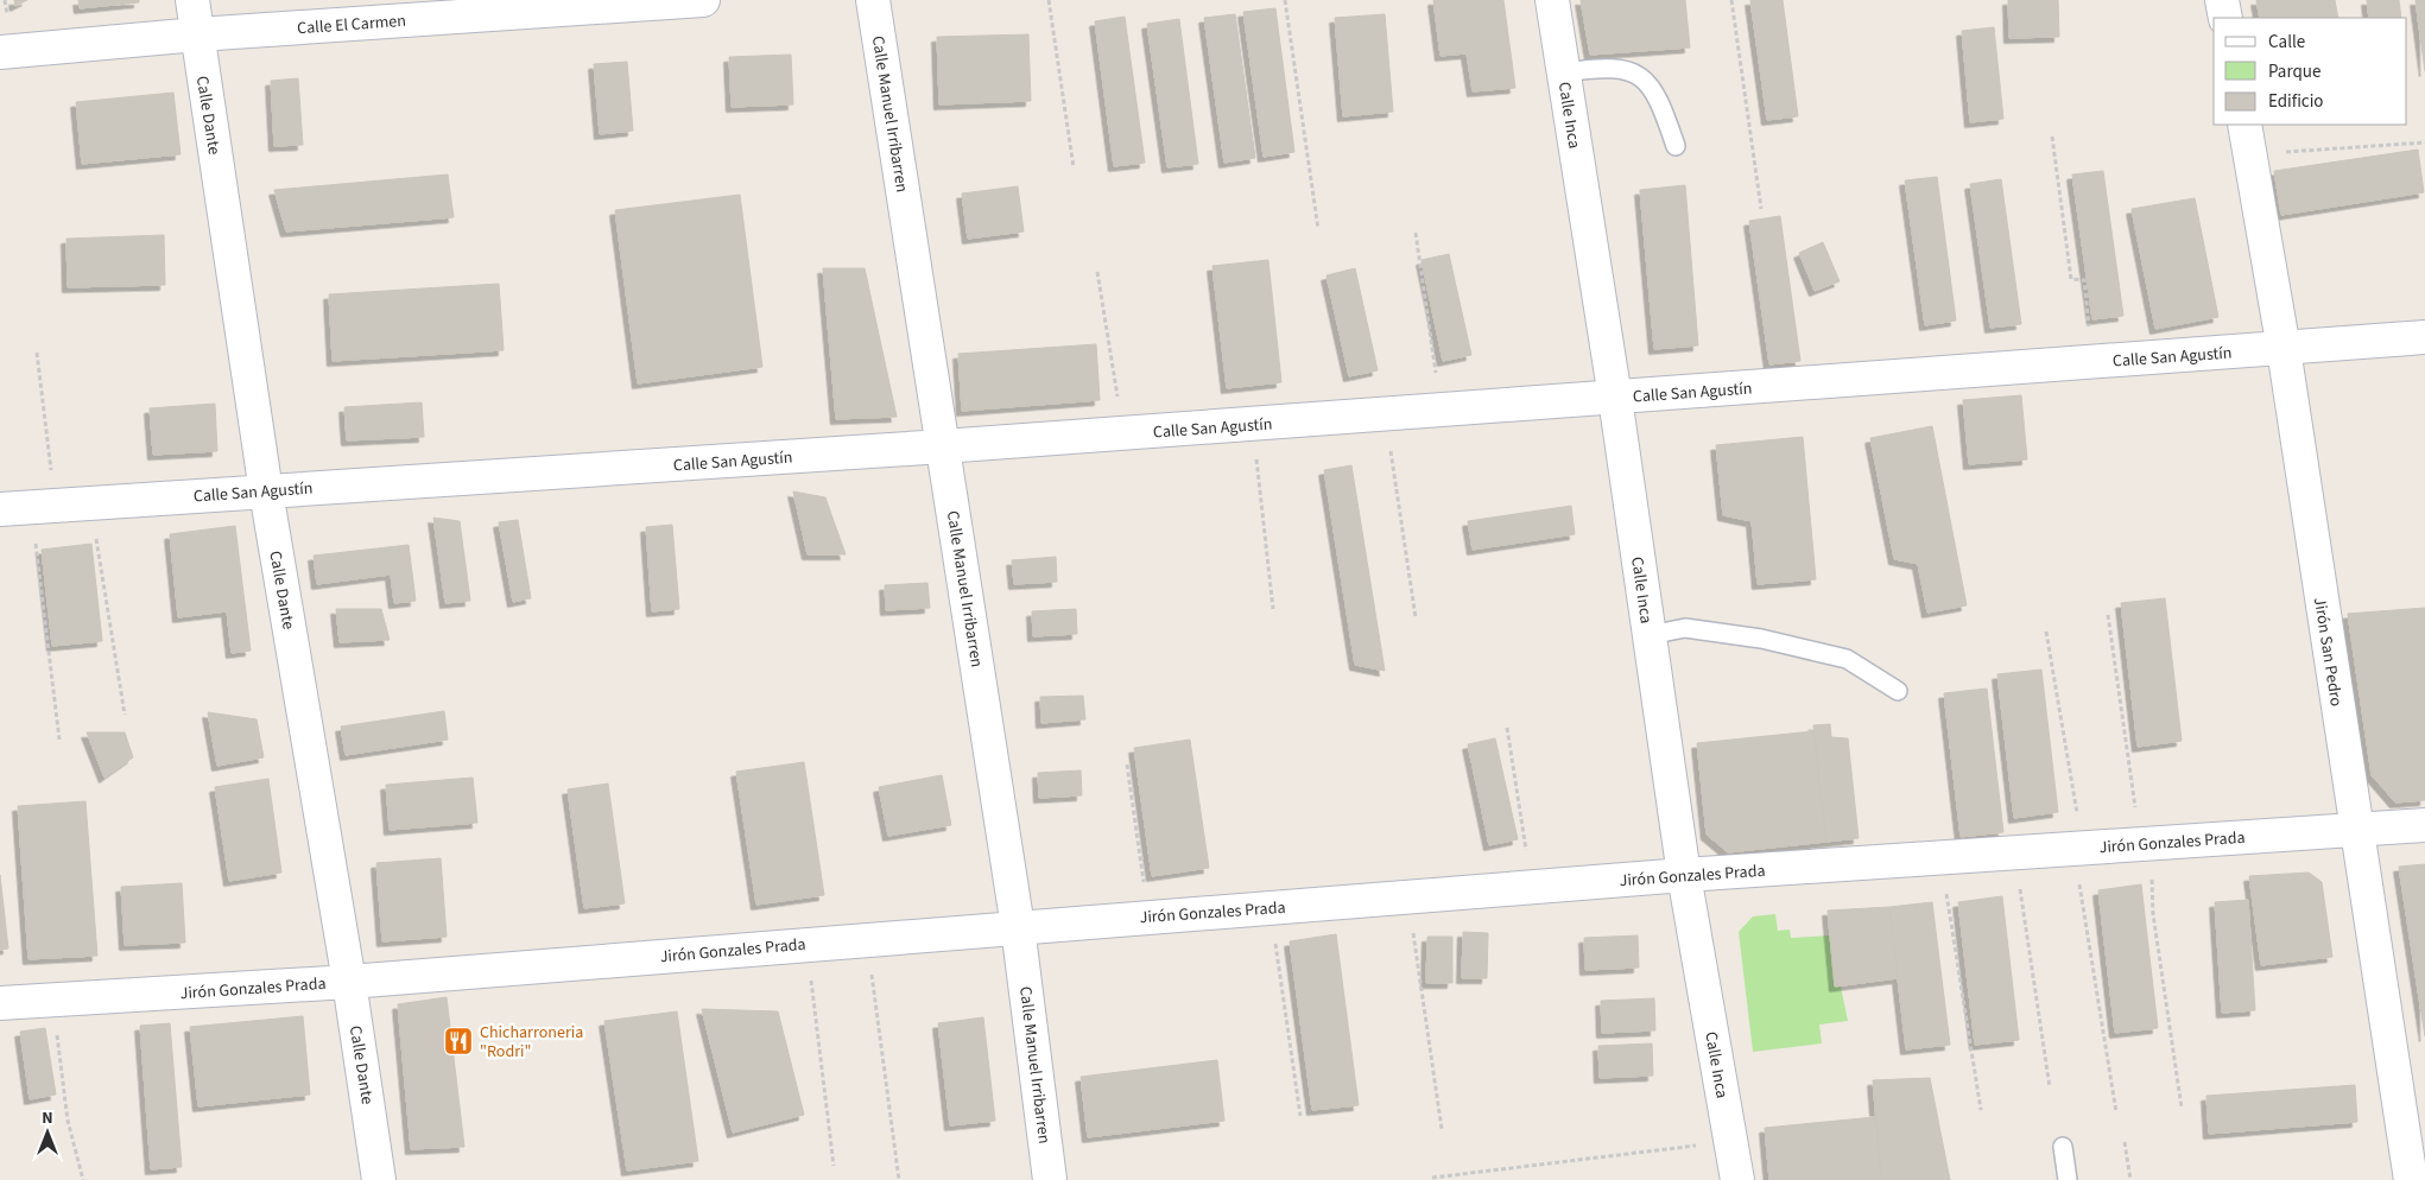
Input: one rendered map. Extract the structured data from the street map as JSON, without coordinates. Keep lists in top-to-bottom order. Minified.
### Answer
{"streets":{"street":["Calle El Carmen","Calle Manuel Irribarren","Calle Dante","Calle Inca","Calle San Agustín","Jirón San Pedro","Jirón Gonzales Prada"]},"crossings":[["Calle El Carmen","Calle Dante"],["Calle Manuel Irribarren","Calle San Agustín"],["Calle Manuel Irribarren","Jirón Gonzales Prada"],["Calle Dante","Calle San Agustín"],["Calle Dante","Jirón Gonzales Prada"],["Calle Inca","Calle San Agustín"],["Calle Inca","Jirón Gonzales Prada"],["Calle San Agustín","Jirón San Pedro"],["Jirón San Pedro","Jirón Gonzales Prada"]],"places":{"restaurant":["Chicharroneria \"Rodri\""]},"legend":["Calle","Parque","Edificio"],"north":"top"}
